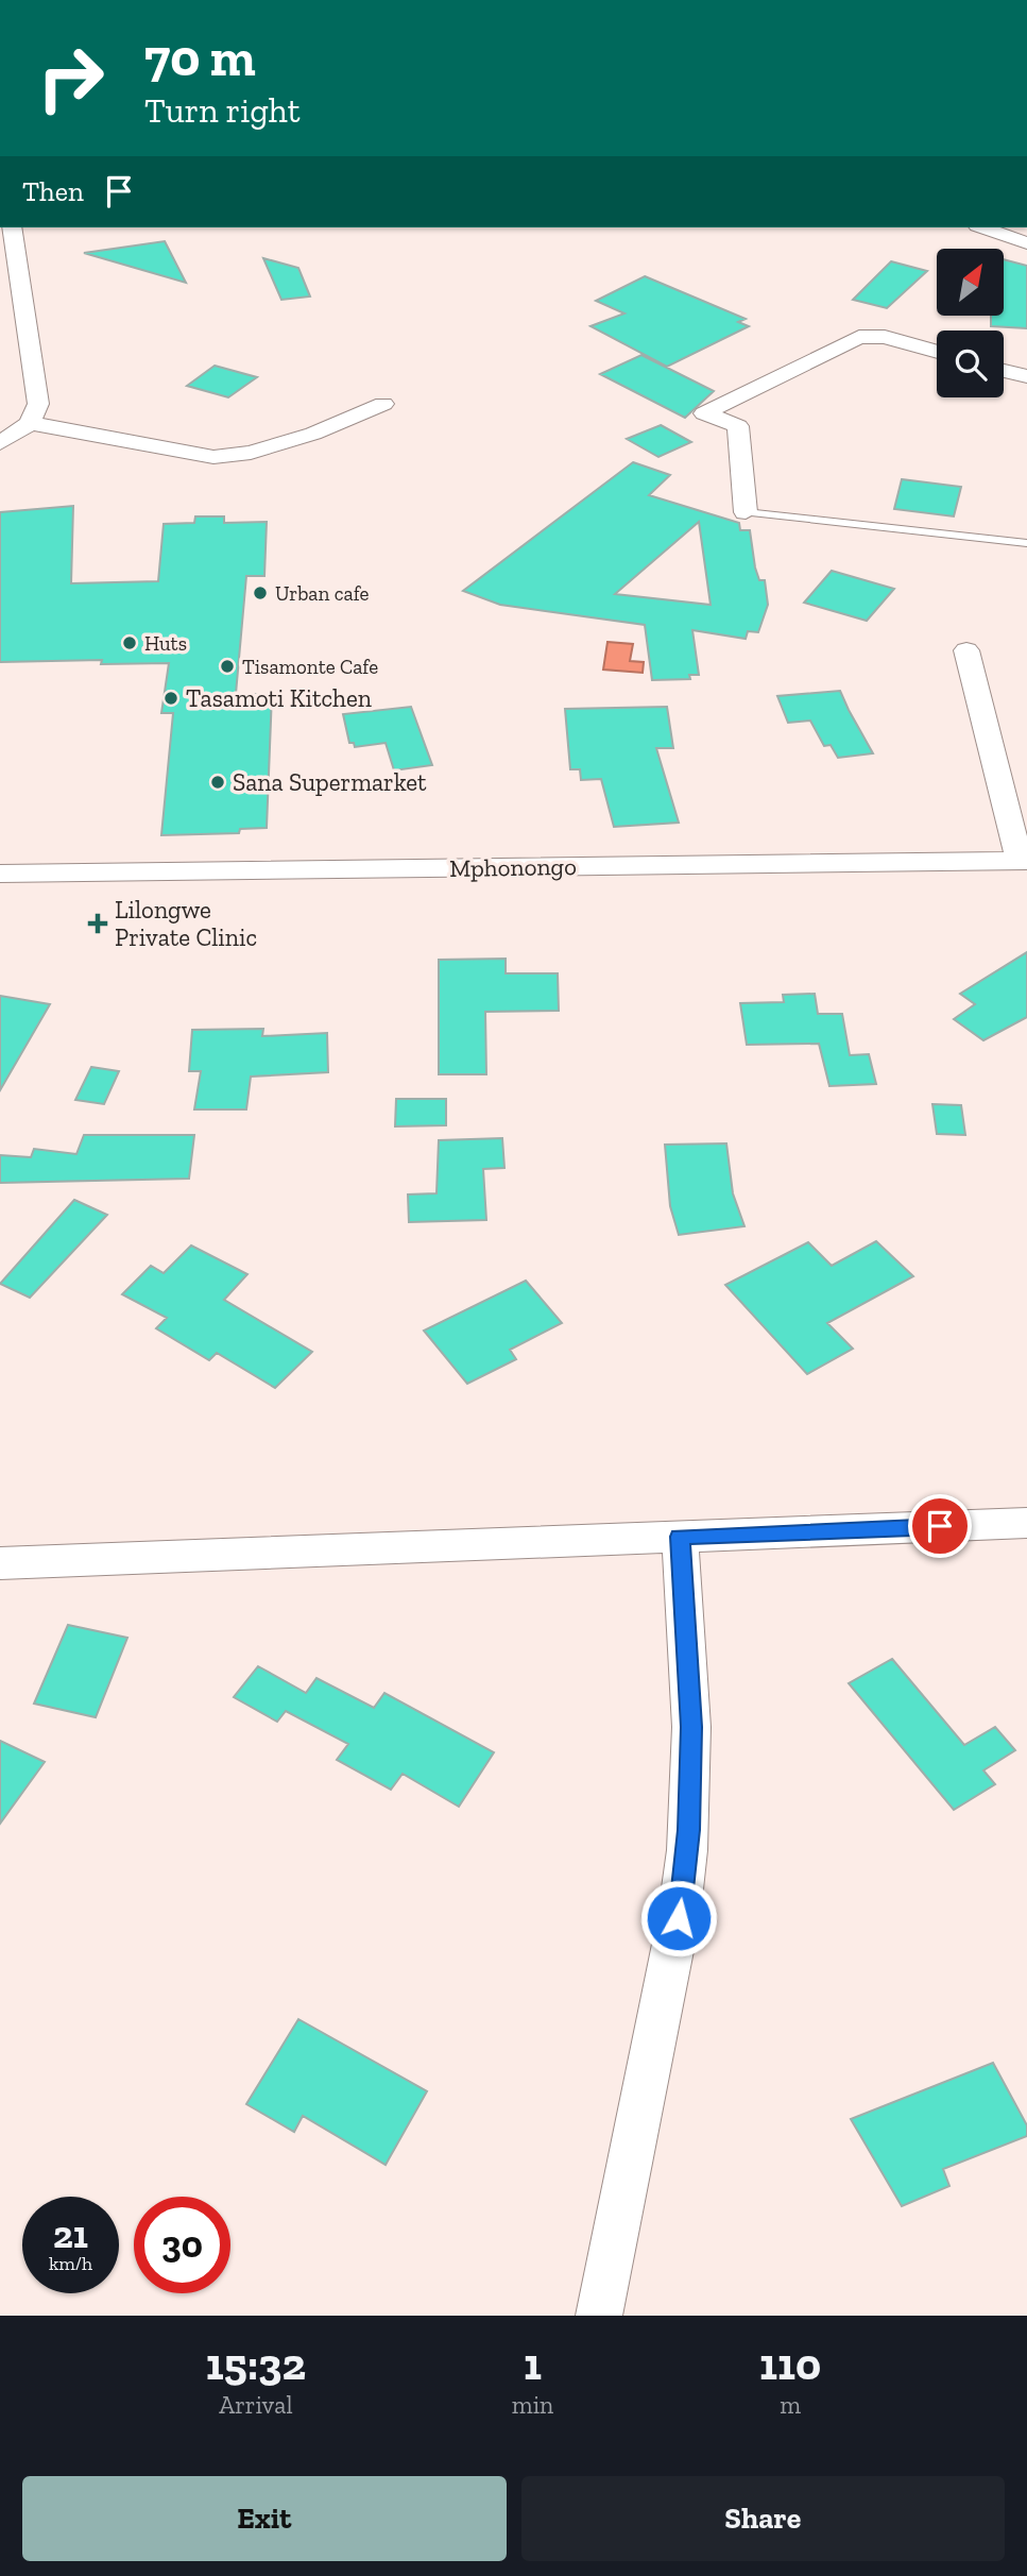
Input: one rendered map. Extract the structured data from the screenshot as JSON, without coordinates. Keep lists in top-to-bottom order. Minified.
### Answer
{"streets":{"street":["Mphonongo"]},"places":{"other":["Urban cafe","Huts","Tisamonte Cafe","Tasamoti Kitchen","Sana Supermarket"],"health":["Lilongwe Private Clinic"]},"north":"top right","page":{"turn":["70 m","Turn right"],"then":"Then","speed":"21 km/h","limit":"30","eta":["15:32","Arrival","1","min","110","m"],"buttons":["Exit","Share"]}}
